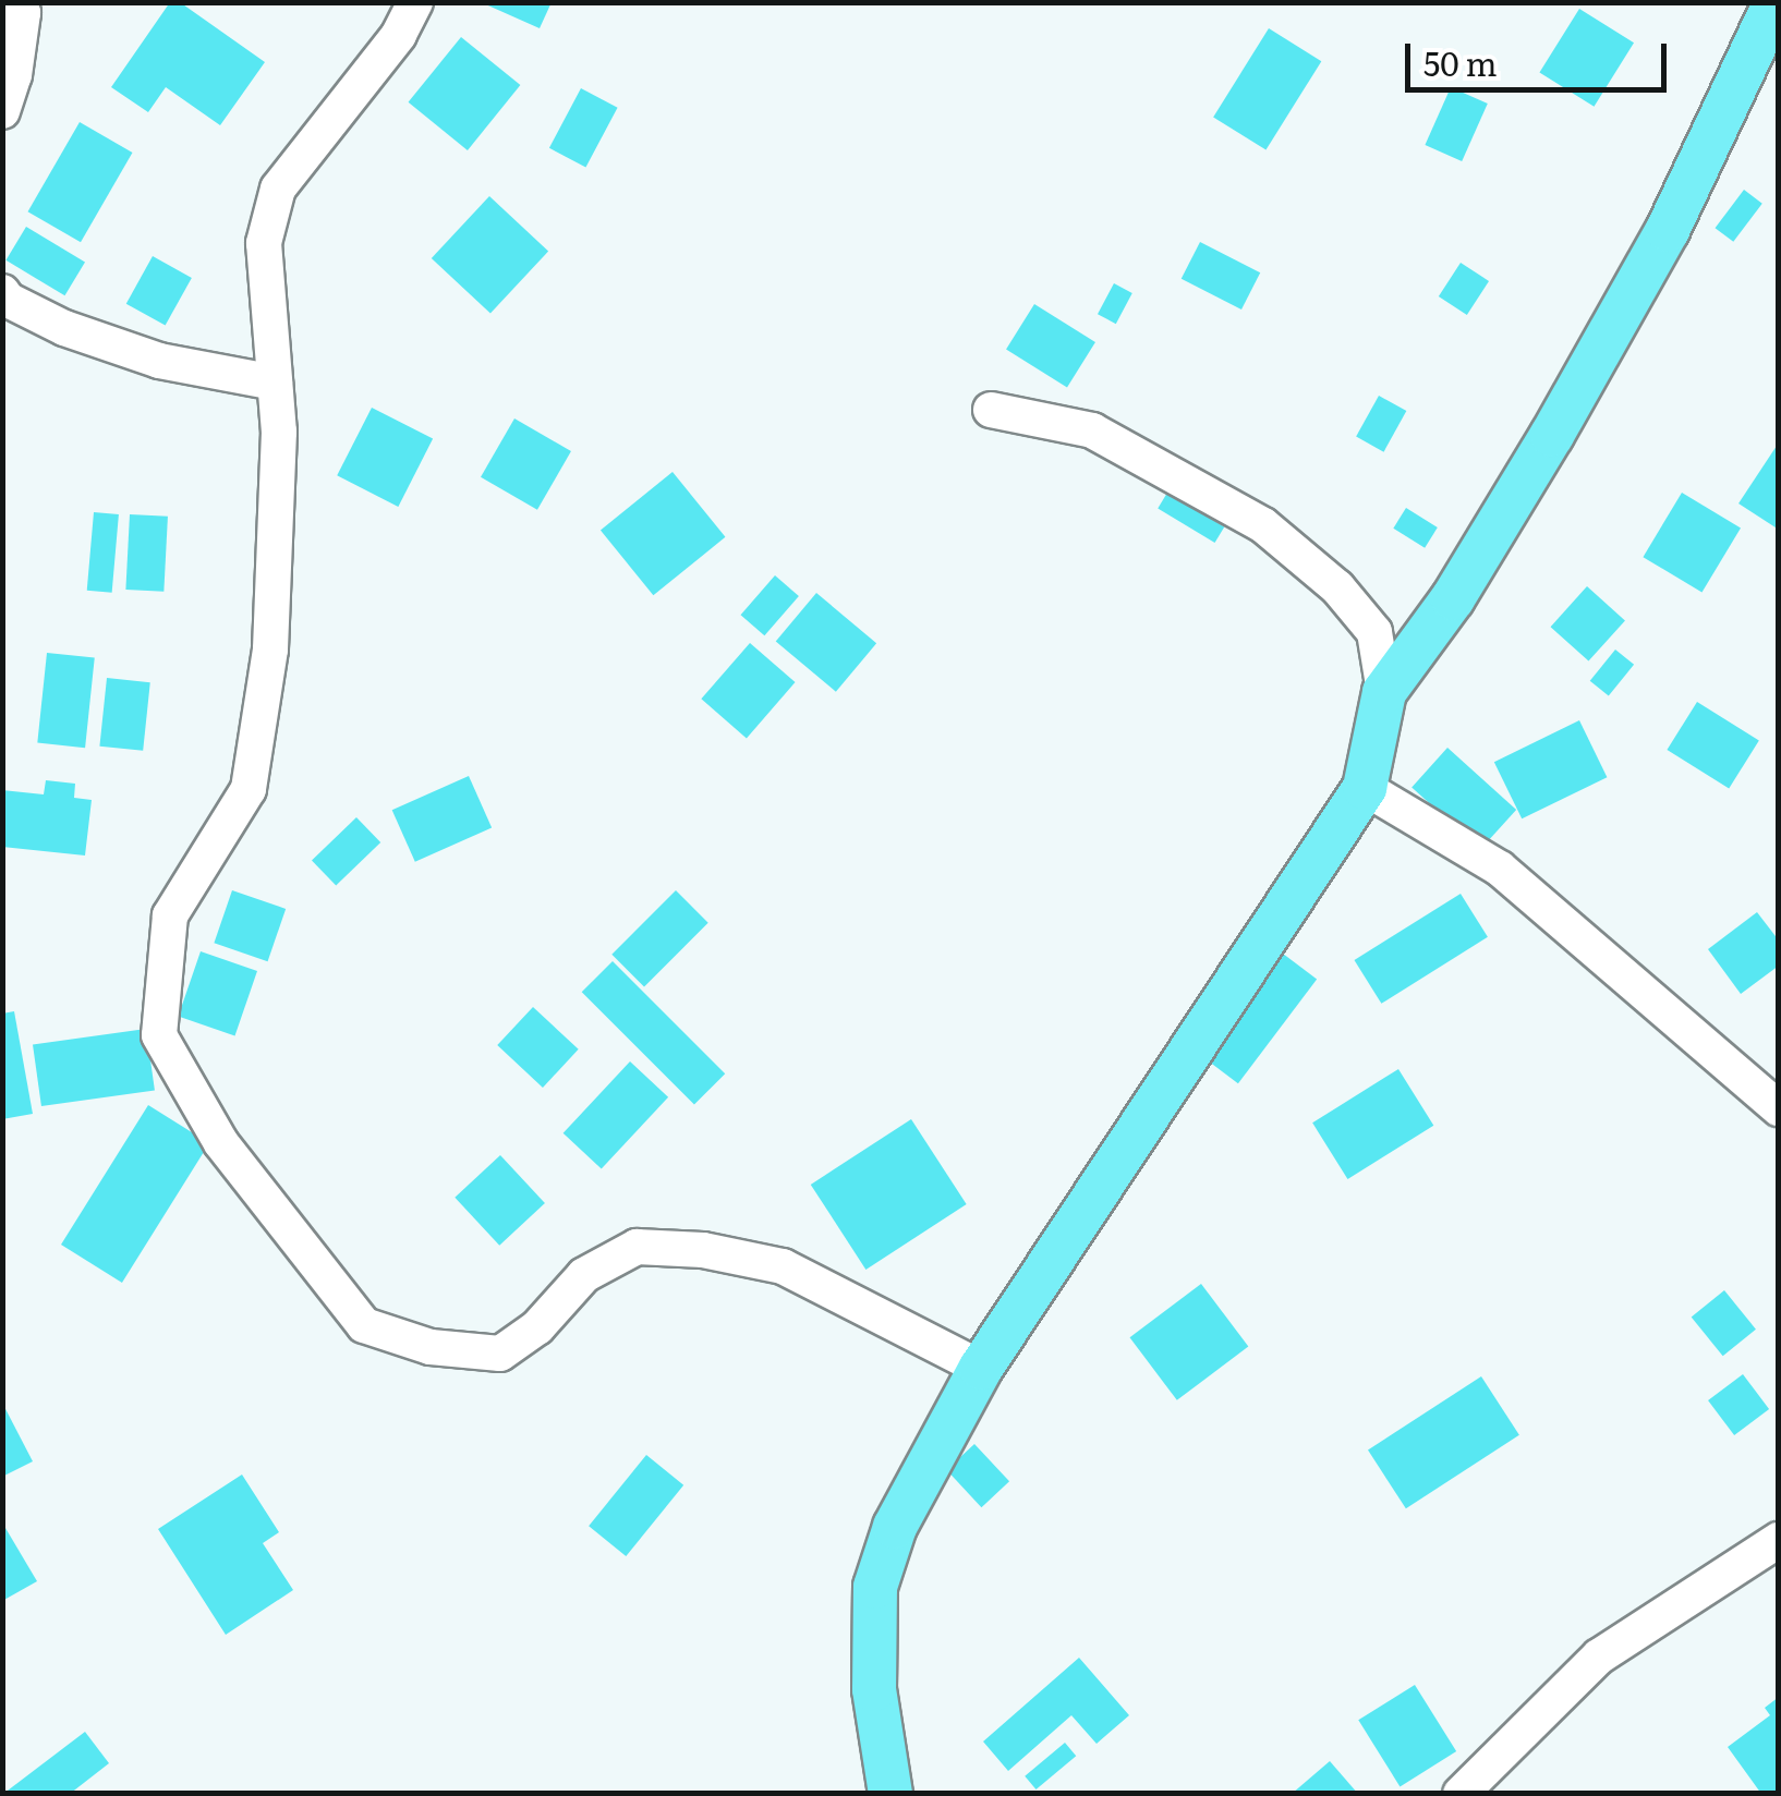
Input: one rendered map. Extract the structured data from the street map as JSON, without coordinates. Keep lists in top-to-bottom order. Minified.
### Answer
{"scale_bar":"50 m"}
